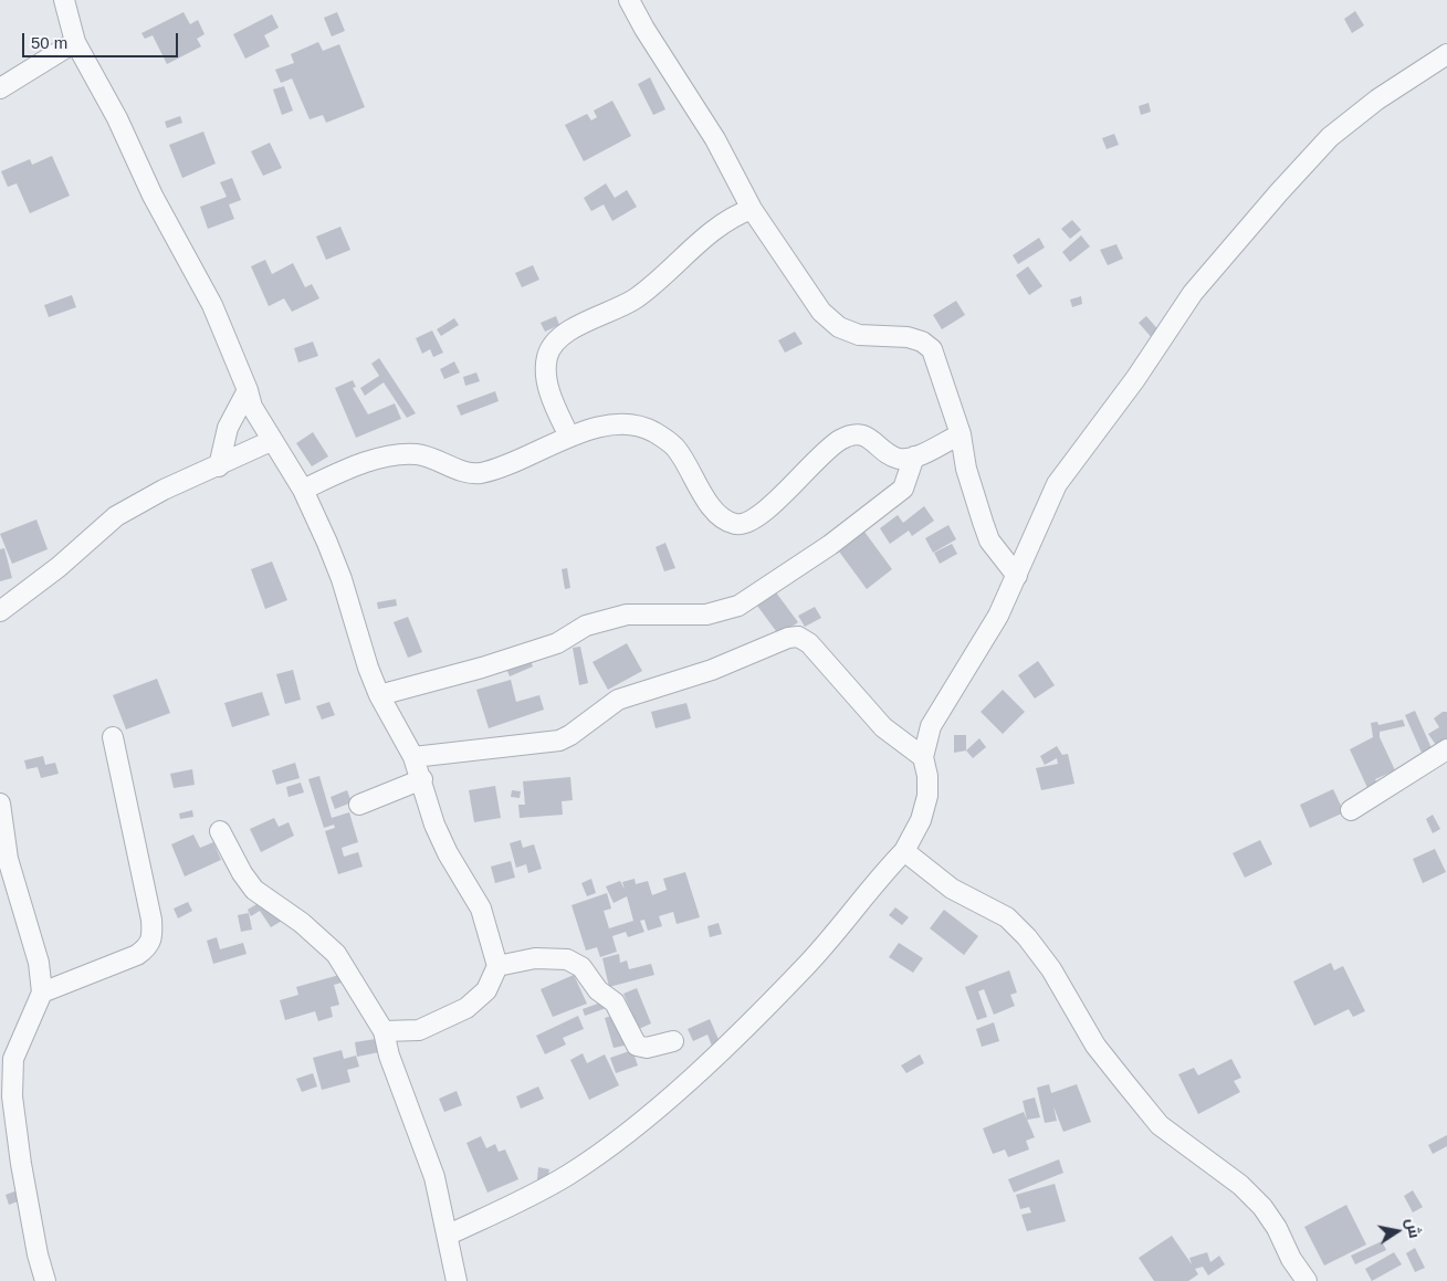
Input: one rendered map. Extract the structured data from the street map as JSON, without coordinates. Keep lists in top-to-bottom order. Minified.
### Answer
{"scale_bar":"50 m","north":"right"}
